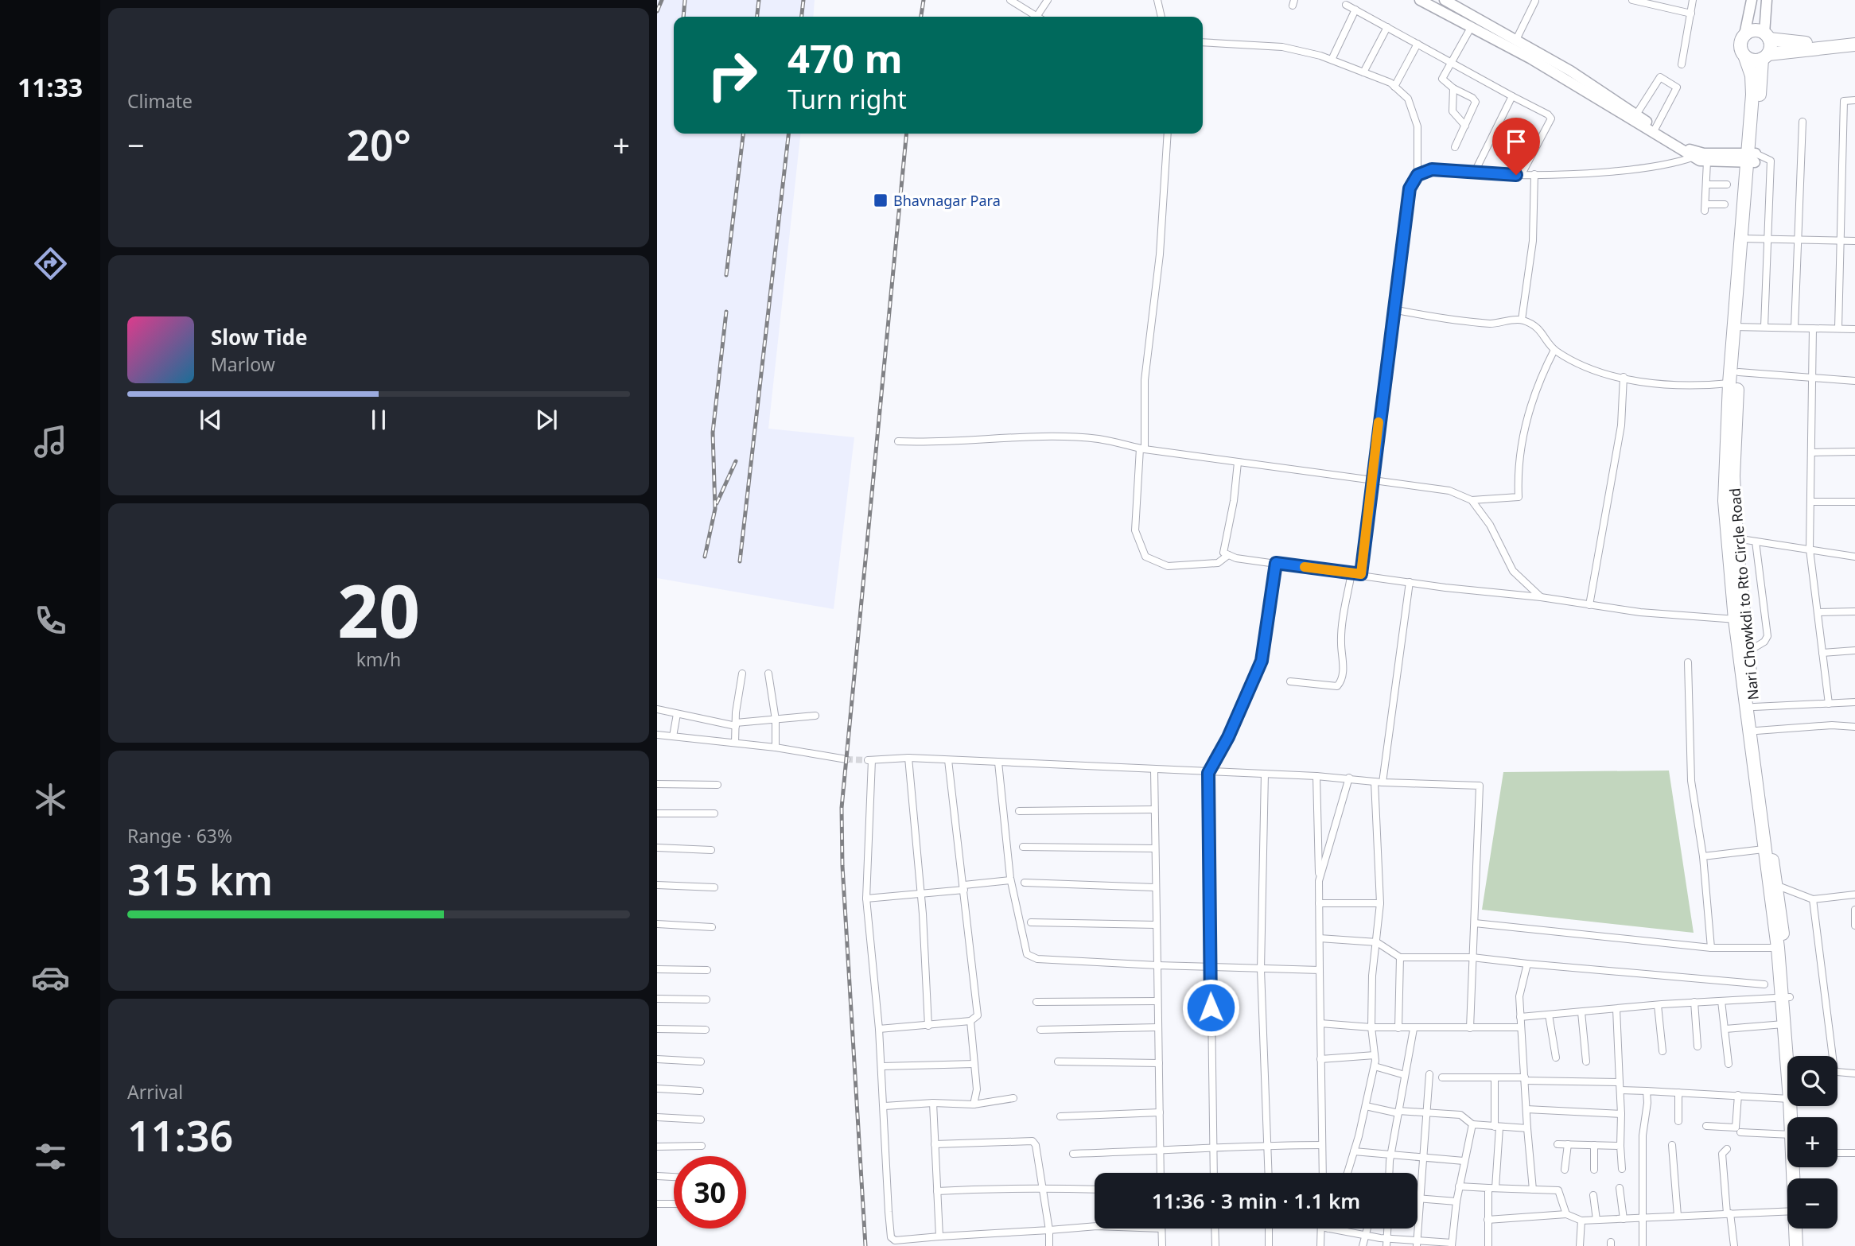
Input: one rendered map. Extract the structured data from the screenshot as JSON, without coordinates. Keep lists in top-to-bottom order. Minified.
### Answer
{"streets":{"highway":["Nari Chowkdi to Rto Circle Road"]},"places":{"transit":["Bhavnagar Para"]},"page":{"tabs":"11:33","tile":["Climate",["20","km/h"],["Range · 63%","315 km"],["Arrival","11:36"]],"turn":["470 m","Turn right"],"heat":["−","20°","+"],"song":["Slow Tide","Marlow"],"map_buttons":["+","−"],"limit":"30","trip":"11:36 · 3 min · 1.1 km"}}
